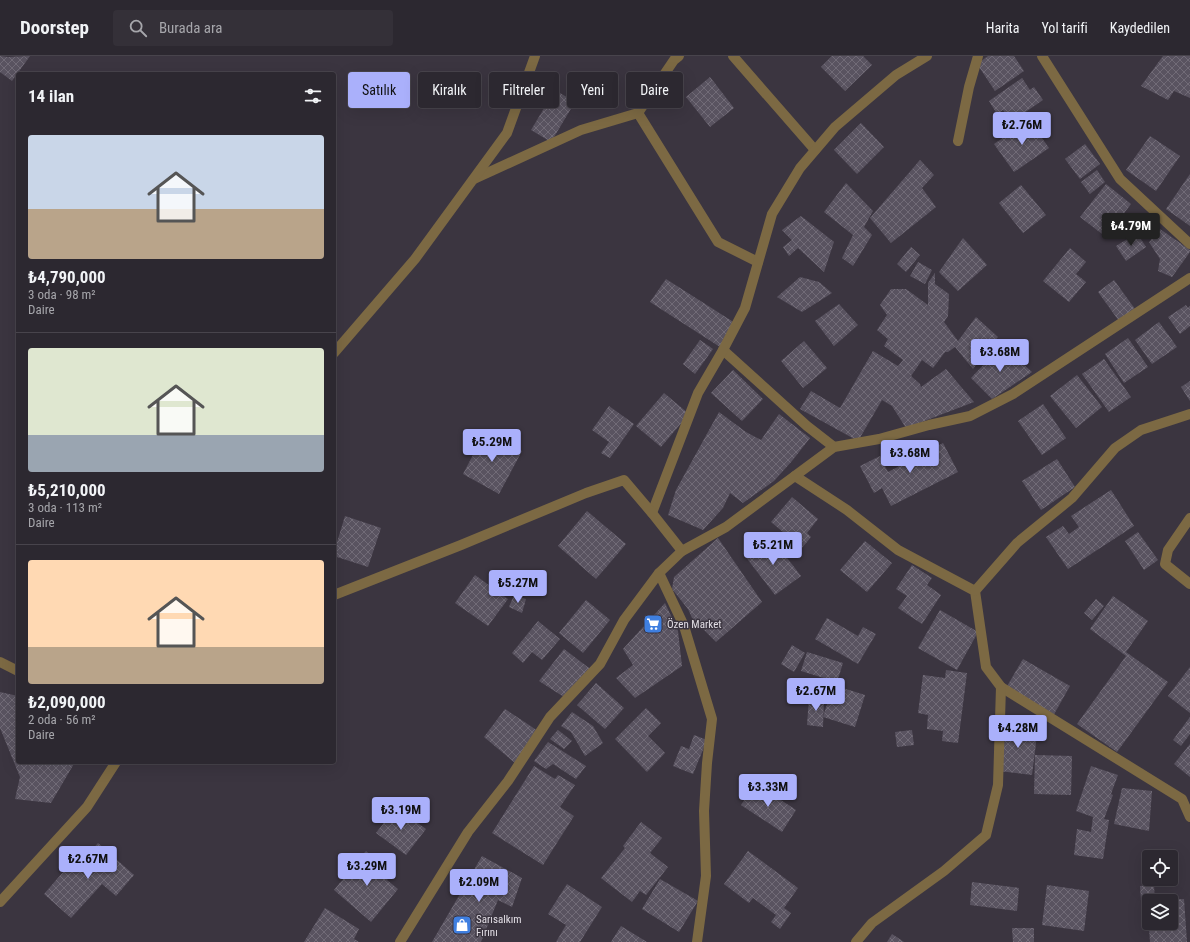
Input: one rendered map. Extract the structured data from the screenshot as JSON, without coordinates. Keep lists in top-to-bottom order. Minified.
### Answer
{"places":{"supermarket":["Özen Market"],"shop":["Sarısalkım Fırını"]},"page":{"header":"Doorstep","search":"Burada ara","nav":["Harita","Yol tarifi","Kaydedilen"],"chip":["Satılık","Kiralık","Filtreler","Yeni","Daire"],"heading":"14 ilan","price":["₺2.76M","₺4.79M","₺3.68M","₺5.29M","₺3.68M","₺5.21M","₺5.27M","₺2.67M","₺4.28M","₺3.33M","₺3.19M","₺2.67M","₺3.29M","₺2.09M"],"list":[{"name":"₺4,790,000","note":"3 oda · 98 m² · Daire"},{"name":"₺5,210,000","note":"3 oda · 113 m² · Daire"},{"name":"₺2,090,000","note":"2 oda · 56 m² · Daire"}]}}
